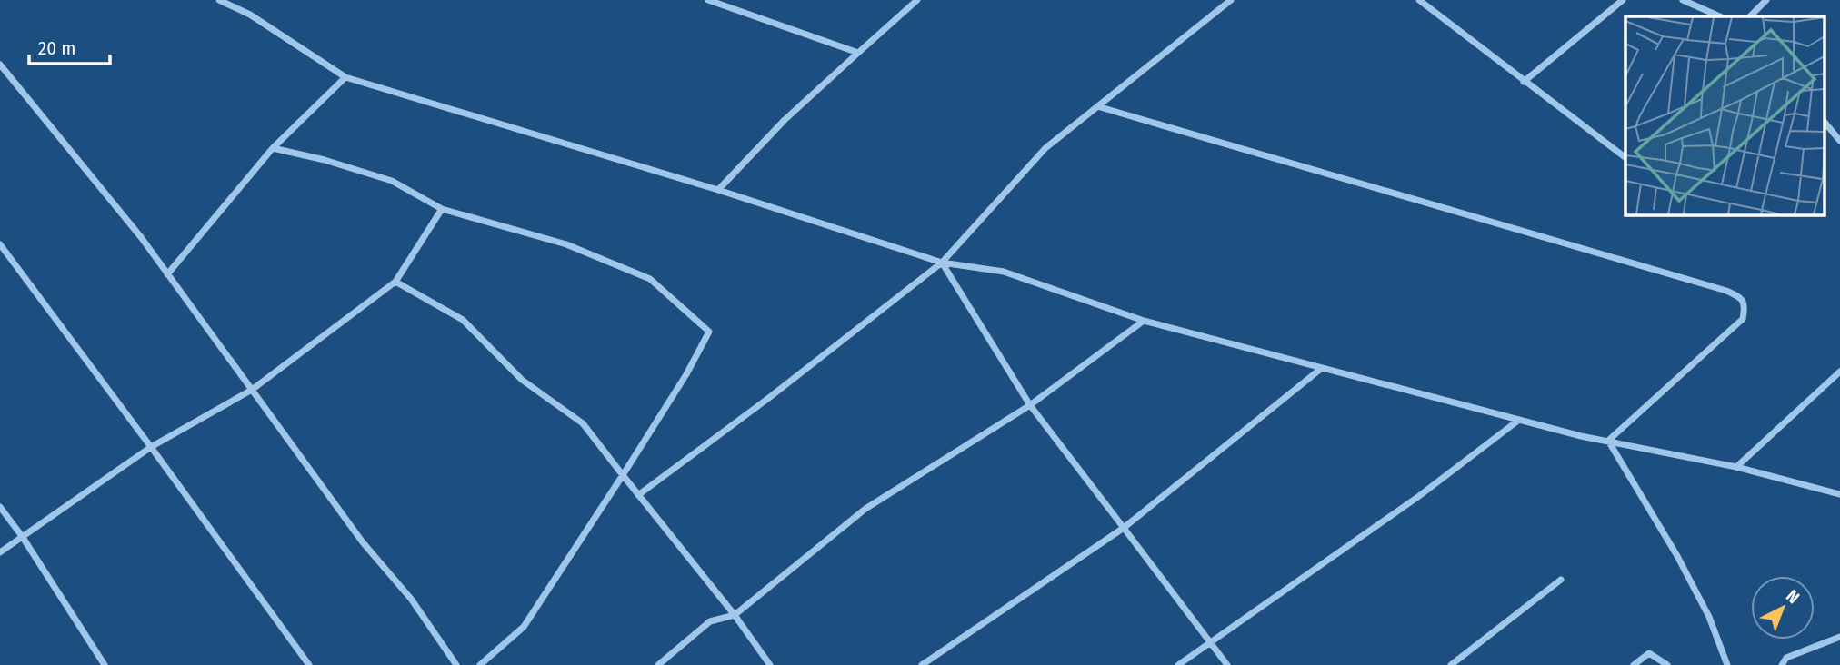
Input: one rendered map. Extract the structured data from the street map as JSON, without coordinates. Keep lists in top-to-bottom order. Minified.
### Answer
{"scale_bar":"20 m","north":"top right"}
